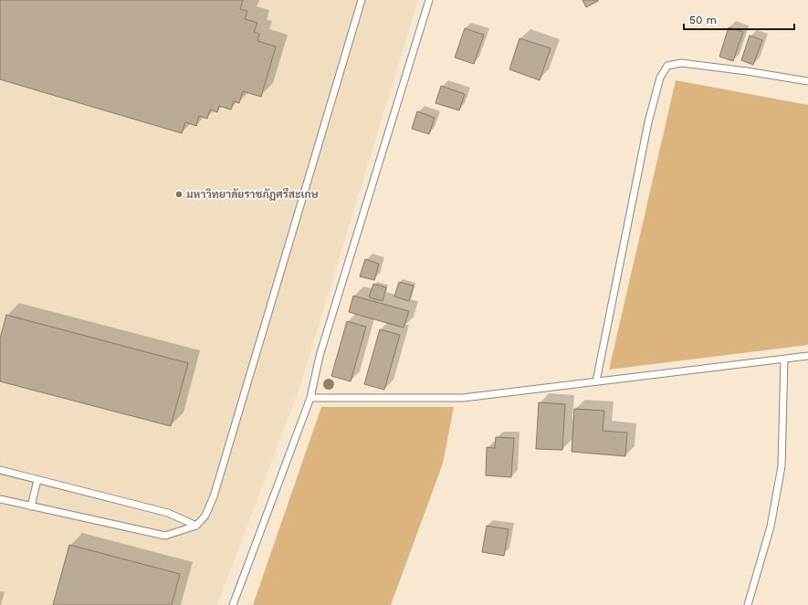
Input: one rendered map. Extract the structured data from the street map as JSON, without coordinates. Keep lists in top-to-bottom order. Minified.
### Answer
{"places":["มหาวิทยาลัยราชภัฏศรีสะเกษ"],"scale_bar":"50 m"}
